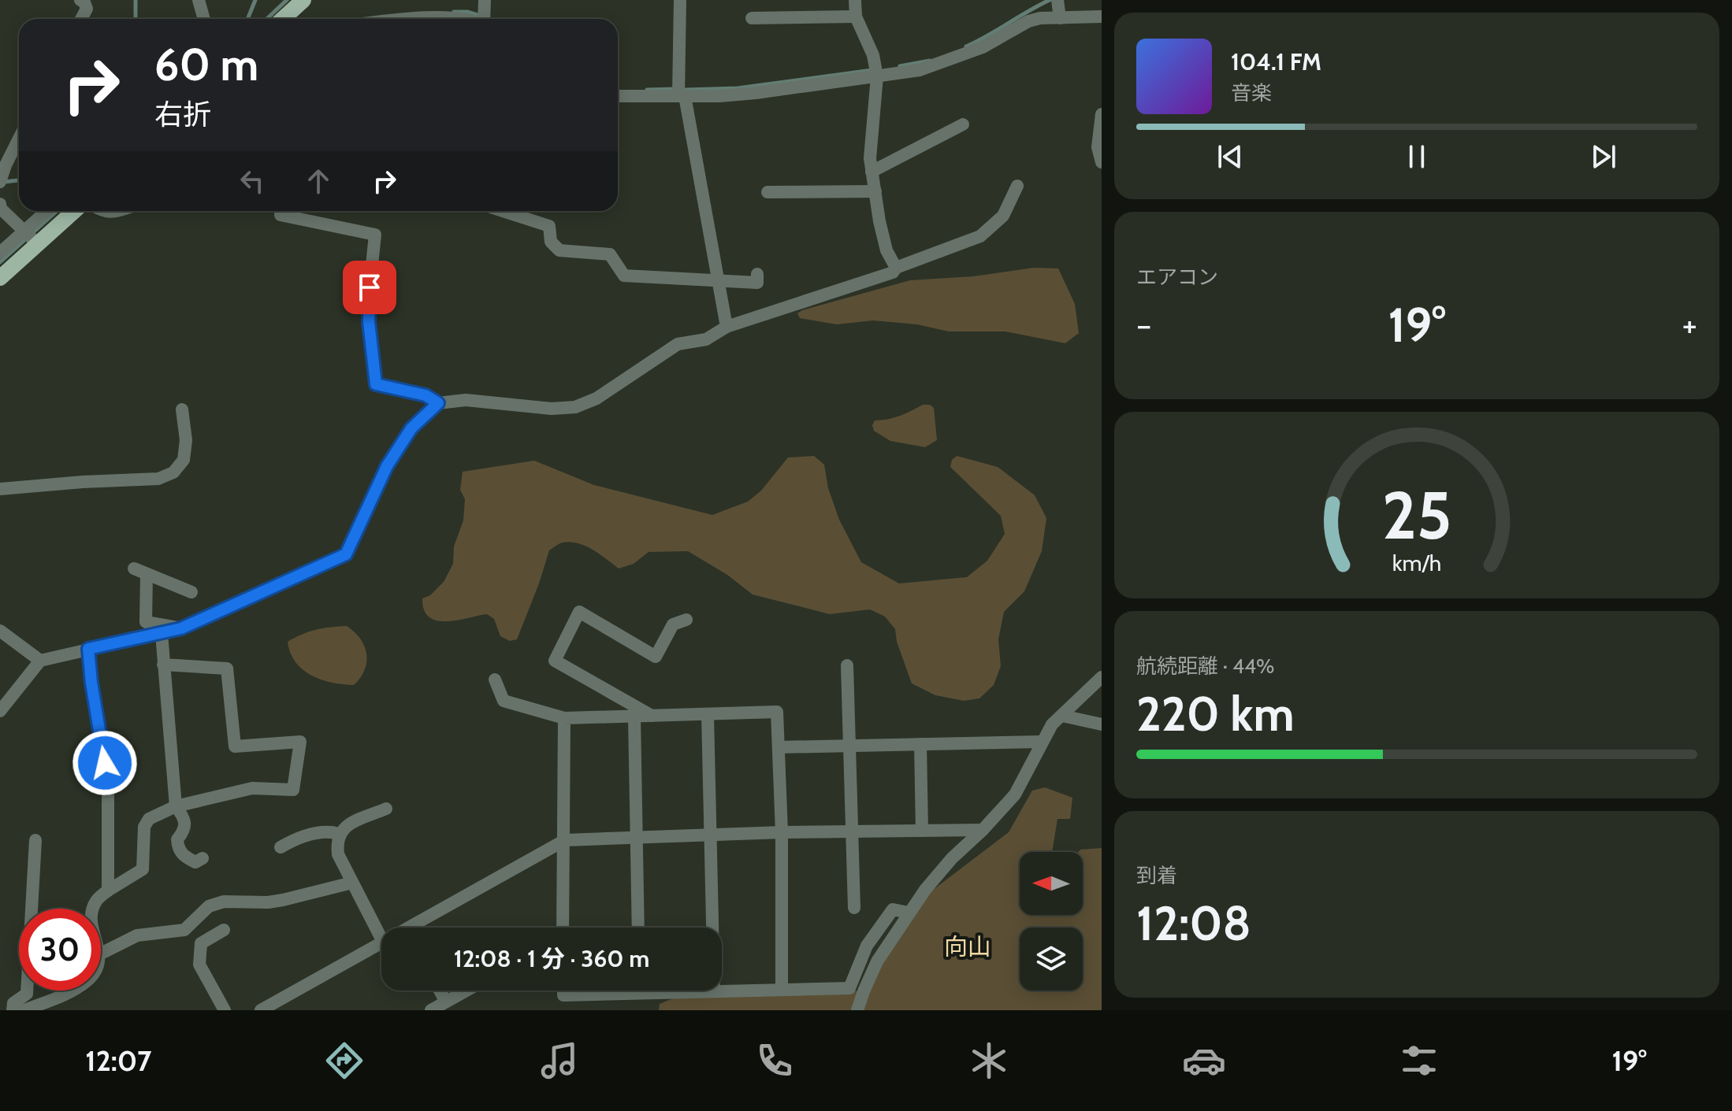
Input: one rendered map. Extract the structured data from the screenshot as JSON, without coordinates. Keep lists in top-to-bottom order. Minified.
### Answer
{"parks":["向山"],"north":"left","page":{"turn":["60 m","右折"],"song":["104.1 FM","音楽"],"tile":["エアコン",["航続距離 · 44%","220 km"],["到着","12:08"]],"heat":["−","19°","+"],"limit":"30","trip":"12:08 · 1 分 · 360 m","tabs":["12:07","19°"],"gauge":["25","km/h"]}}
